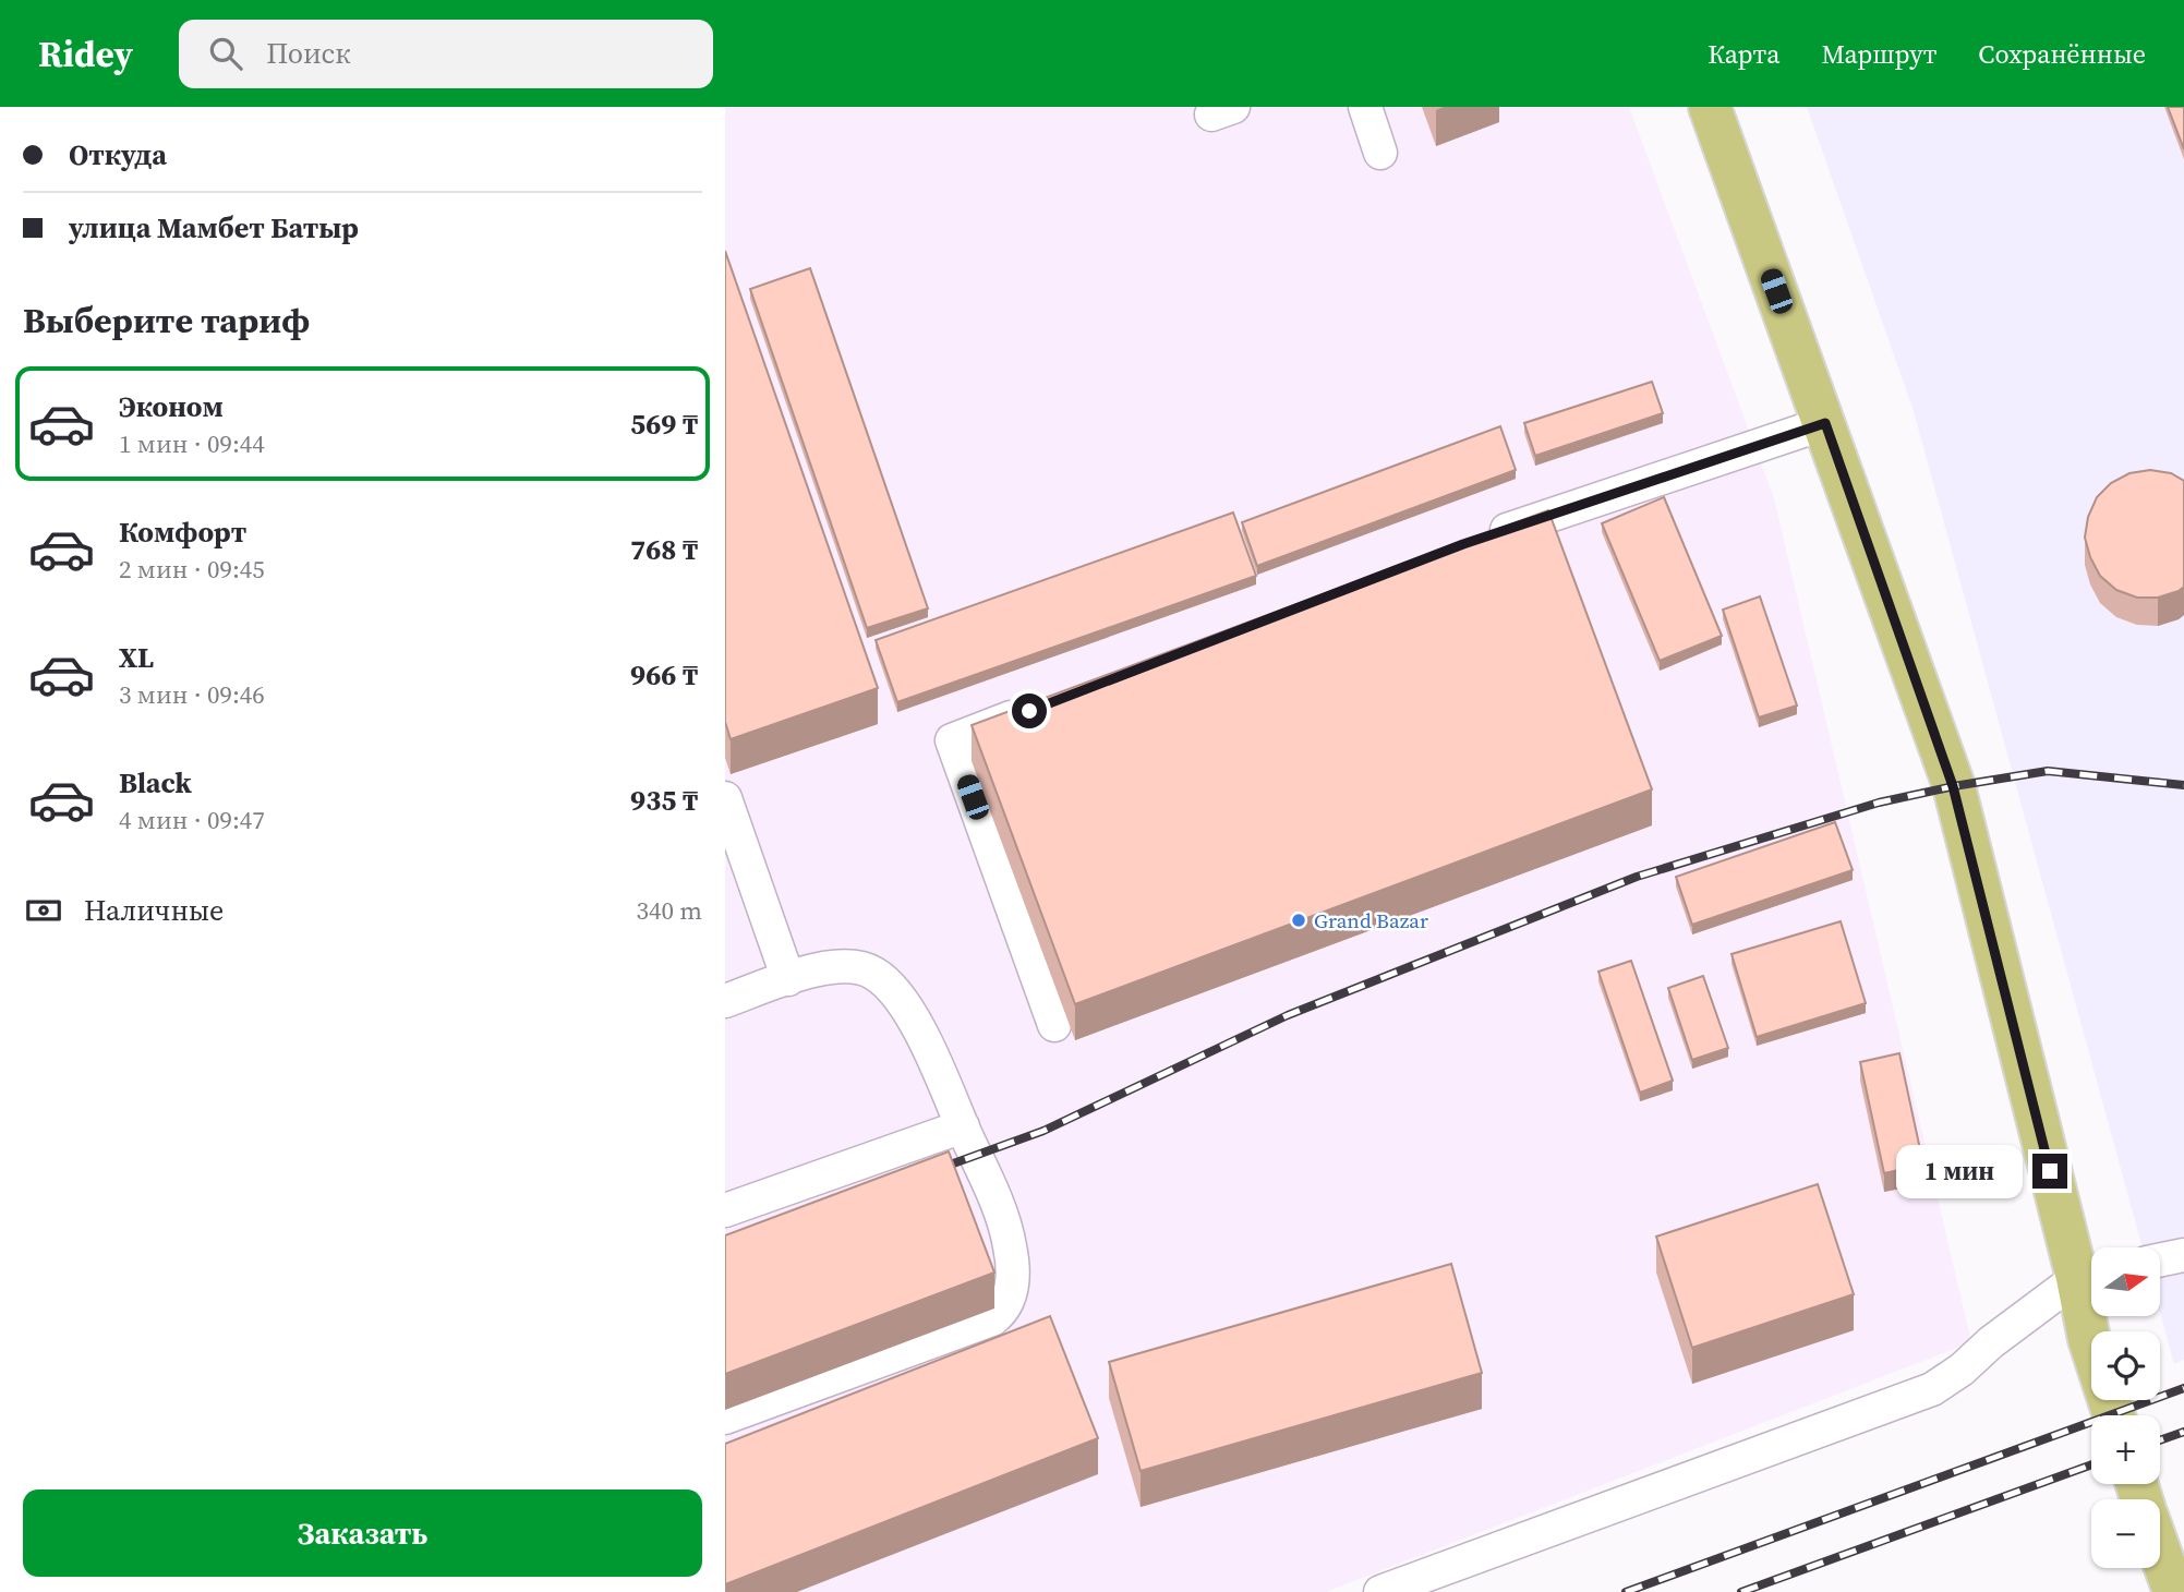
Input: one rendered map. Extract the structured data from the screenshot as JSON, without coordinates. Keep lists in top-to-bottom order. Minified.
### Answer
{"places":["Grand Bazar"],"north":"right","page":{"header":"Ridey","search":"Поиск","nav":["Карта","Маршрут","Сохранённые"],"banner":["Откуда","улица Мамбет Батыр"],"heading":"Выберите тариф","list":[{"name":"Эконом","note":"1 мин · 09:44","value":"569 ₸"},{"name":"Комфорт","note":"2 мин · 09:45","value":"768 ₸"},{"name":"XL","note":"3 мин · 09:46","value":"966 ₸"},{"name":"Black","note":"4 мин · 09:47","value":"935 ₸"}],"pay":["Наличные","340 m"],"bubble":"1 мин","map_buttons":["+","−"],"buttons":"Заказать"}}
